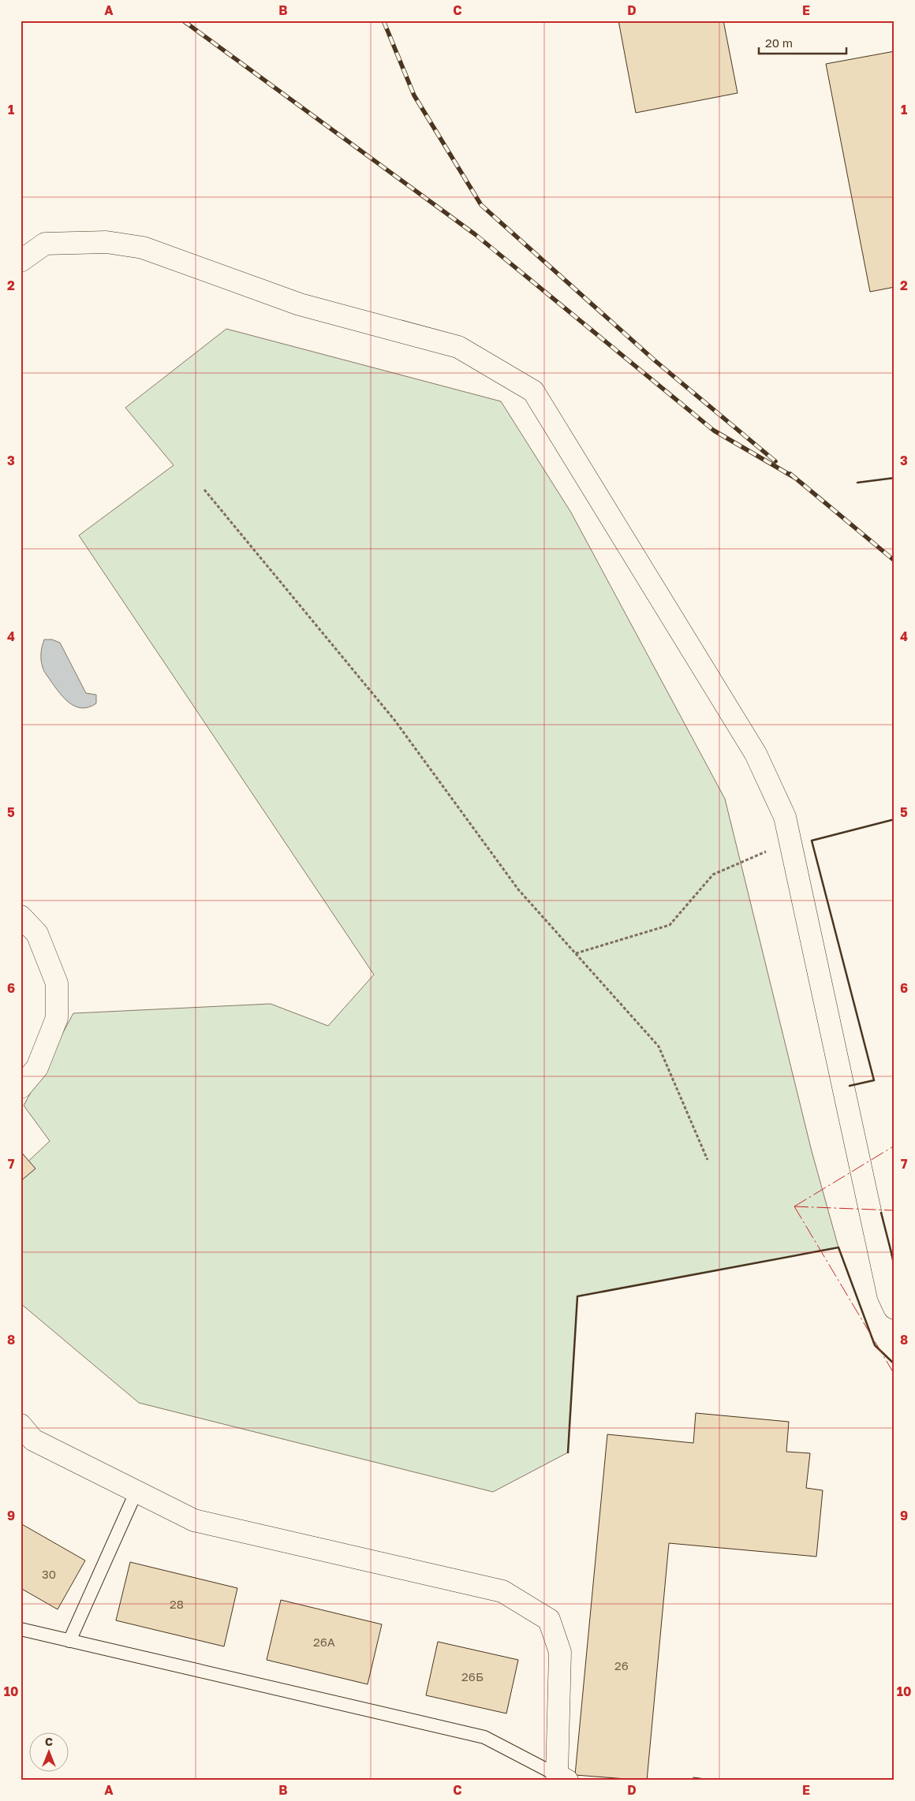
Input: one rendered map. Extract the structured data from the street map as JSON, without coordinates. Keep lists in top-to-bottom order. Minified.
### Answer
{"house_numbers":["30","28","26А","26","26Б"],"scale_bar":"20 m","north":"top","grid":{"columns":["A","B","C","D","E"],"rows":["1","2","3","4","5","6","7","8","9","10"]}}
